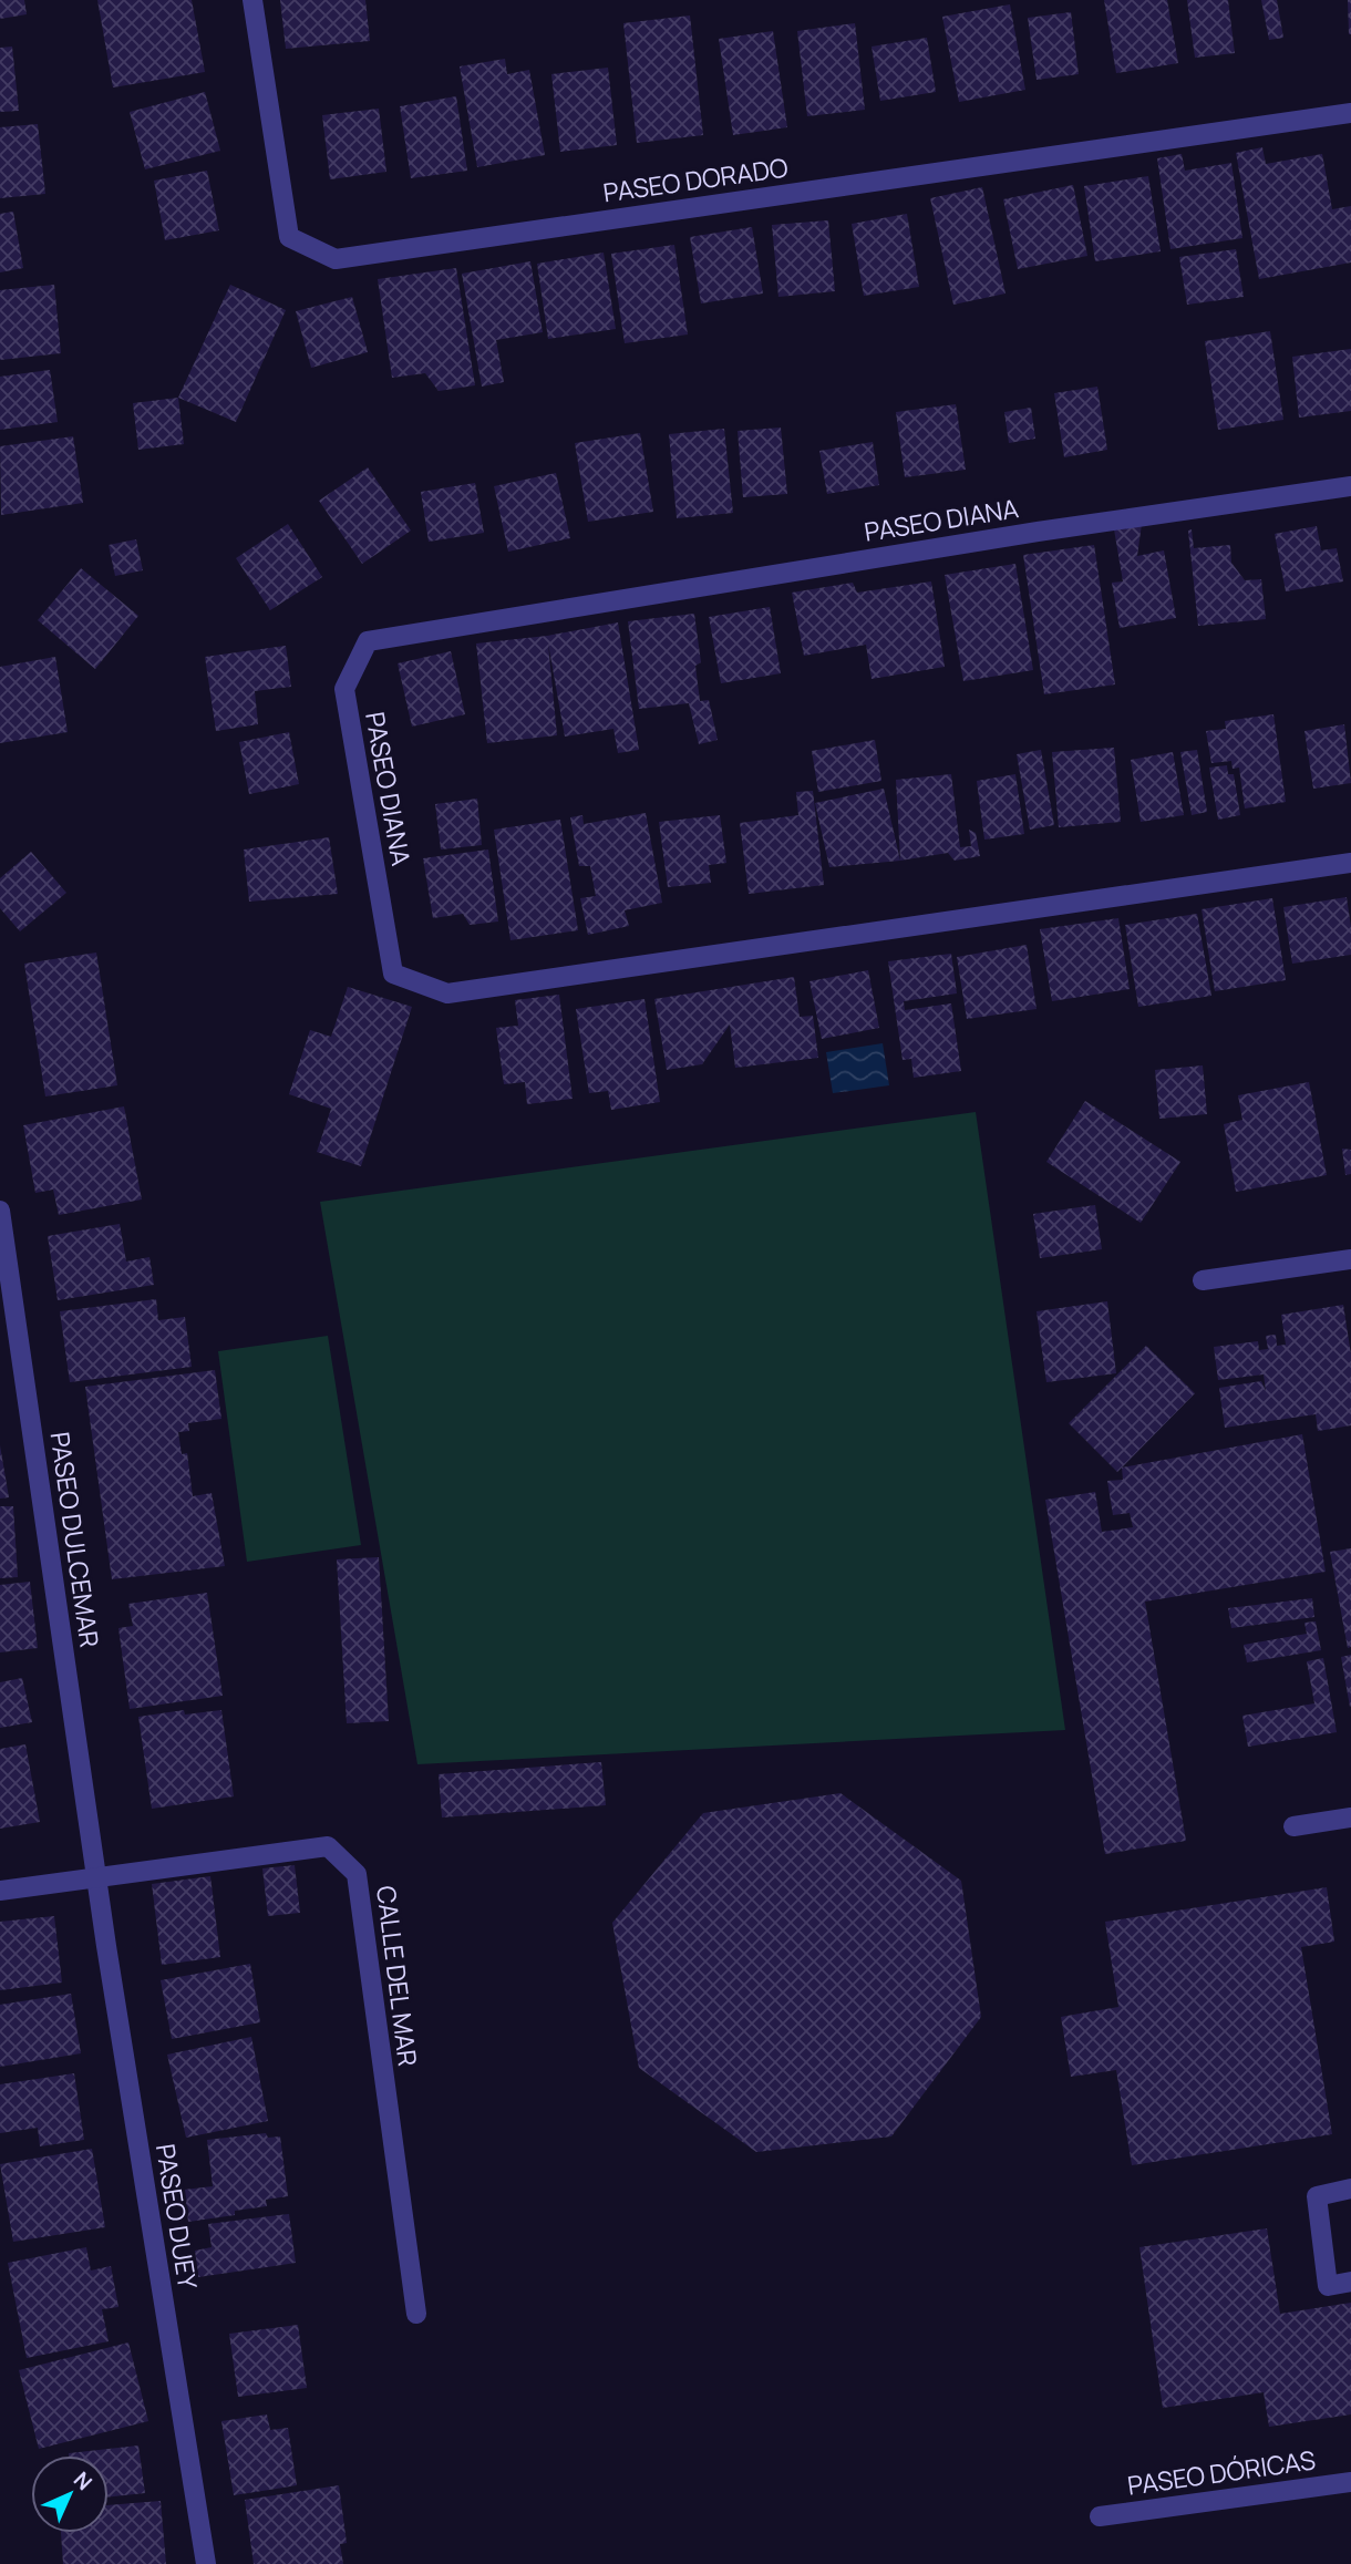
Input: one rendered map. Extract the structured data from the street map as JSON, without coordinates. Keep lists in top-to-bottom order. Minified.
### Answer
{"streets":{"street":["PASEO DORADO","PASEO DIANA","PASEO DULCEMAR","CALLE DEL MAR","PASEO DUEY","PASEO DÓRICAS"]},"crossings":[["PASEO DULCEMAR","CALLE DEL MAR"],["PASEO DULCEMAR","PASEO DUEY"],["CALLE DEL MAR","PASEO DUEY"]],"north":"top right"}
